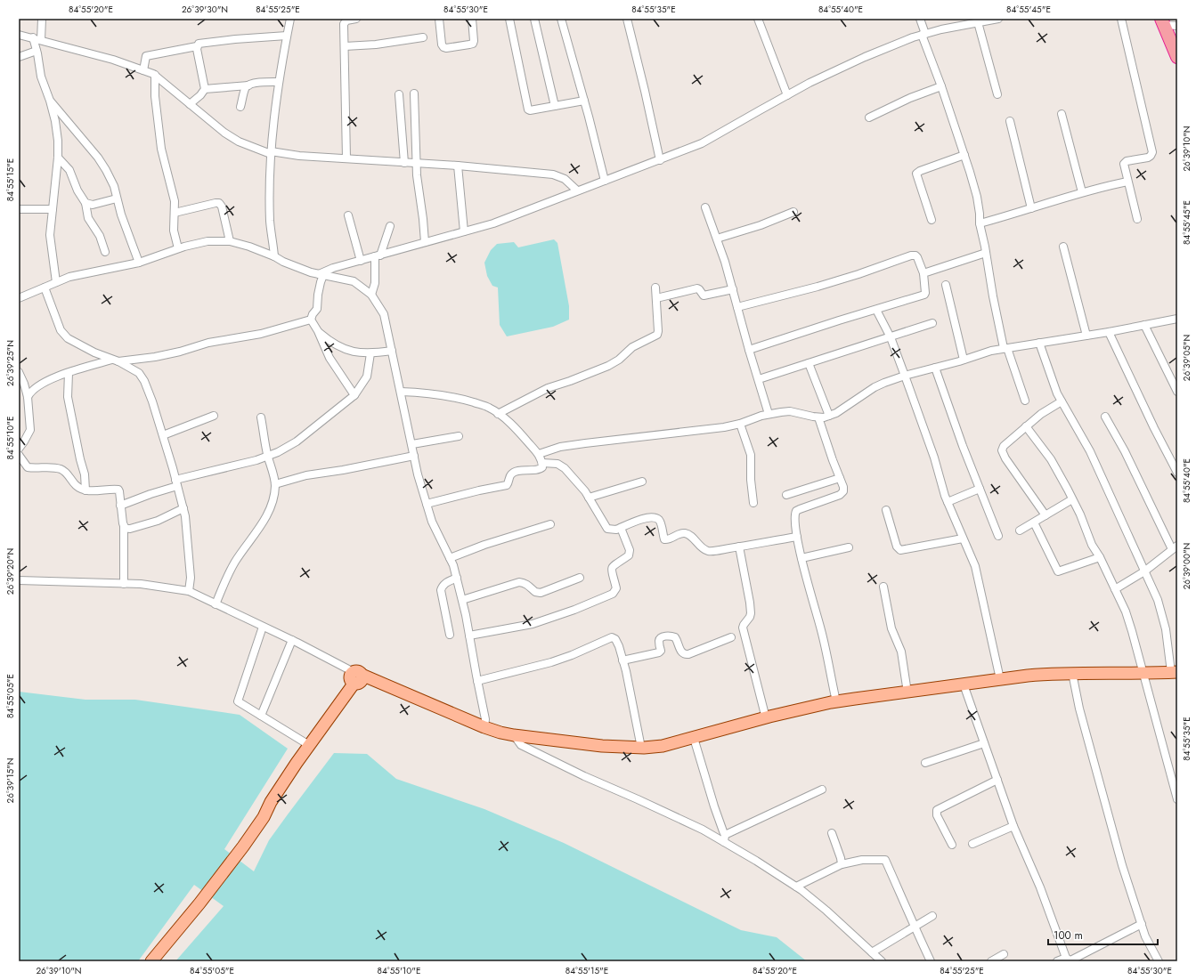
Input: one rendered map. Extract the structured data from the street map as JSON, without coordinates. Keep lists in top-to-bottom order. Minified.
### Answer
{"scale_bar":"100 m","coordinates":["84°55'20\"E","26°39'30\"N","84°55'25\"E","84°55'30\"E","84°55'35\"E","84°55'40\"E","84°55'45\"E","26°39'10\"N","84°55'15\"E","26°39'05\"N","26°39'25\"N","84°55'10\"E","26°39'00\"N","26°39'20\"N","84°55'05\"E","26°39'15\"N"]}
